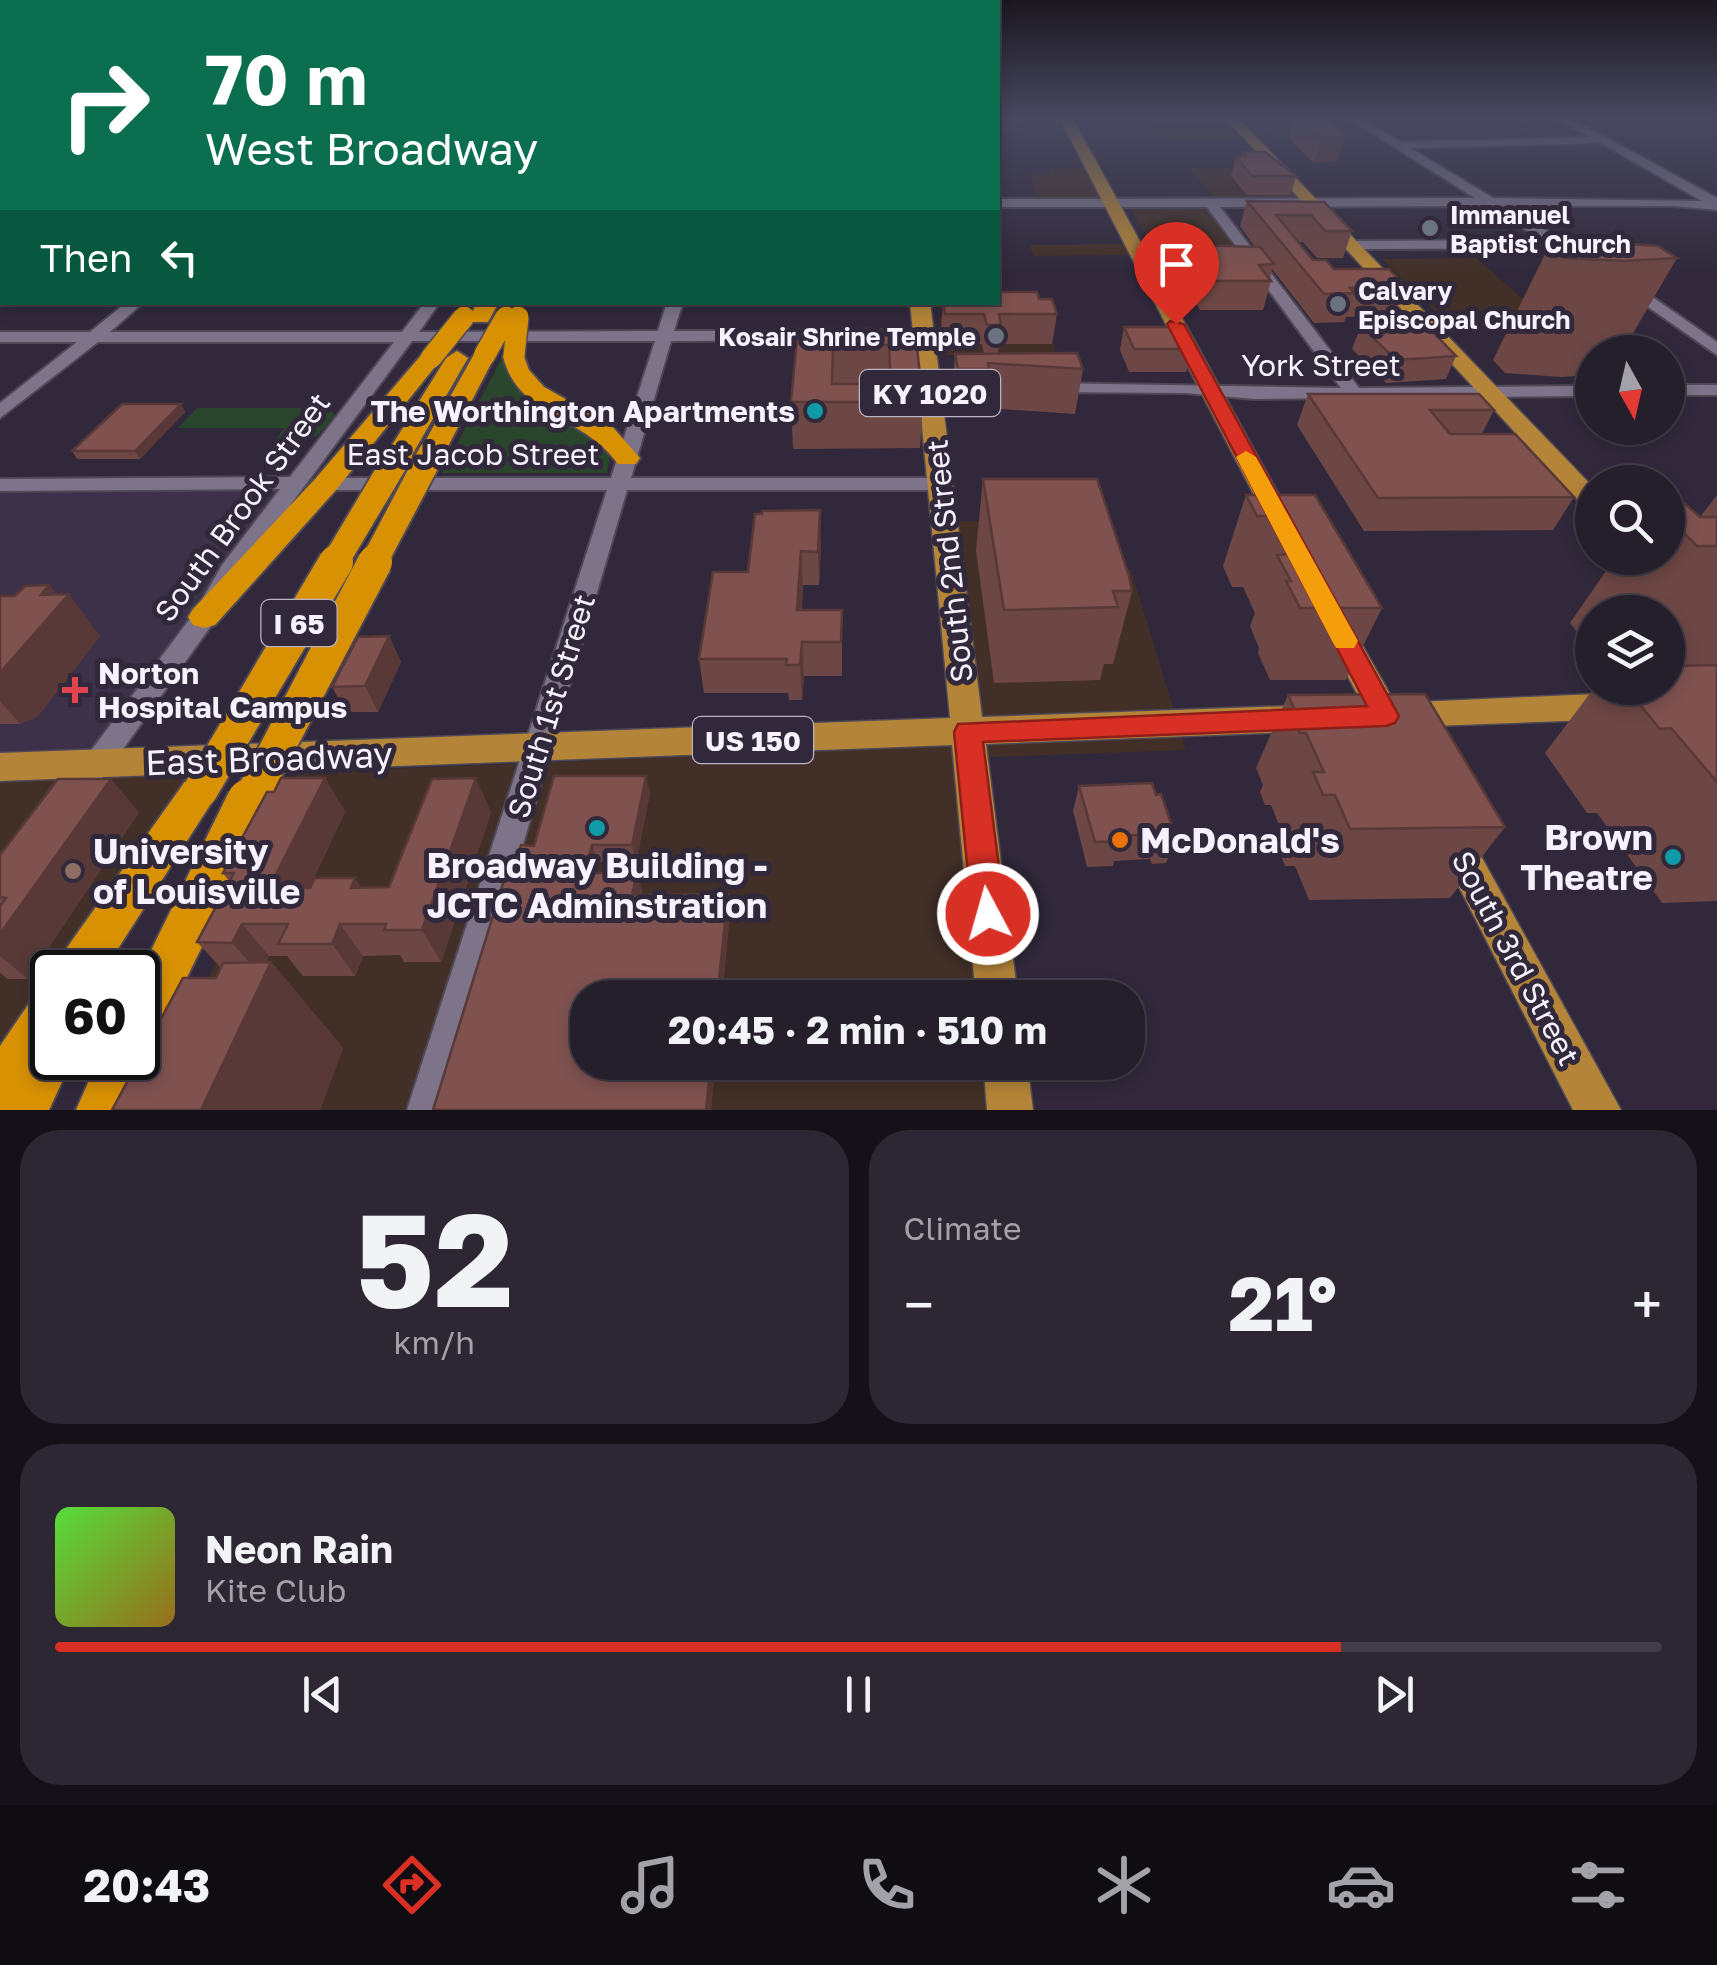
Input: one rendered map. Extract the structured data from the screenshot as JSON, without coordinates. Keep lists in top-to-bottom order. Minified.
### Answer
{"streets":{"highway":["I 65"],"main road":["KY 1020","South 2nd Street","US 150","East Broadway","South 3rd Street"],"street":["York Street","East Jacob Street","South Brook Street","South 1st Street"]},"crossings":[["East Jacob Street","South 2nd Street"],["East Jacob Street","South 1st Street"],["South Brook Street","East Broadway"],["South 2nd Street","US 150"],["South 1st Street","US 150"],["South 1st Street","East Broadway"],["US 150","East Broadway"]],"places":{"other":["Immanuel Baptist Church","Calvary Episcopal Church","Kosair Shrine Temple","The Worthington Apartments","Broadway Building - JCTC Adminstration","McDonald's","Brown Theatre","University of Louisville"],"health":["Norton Hospital Campus"]},"north":"bottom","page":{"turn":["70 m","West Broadway"],"then":"Then","limit":"60","trip":"20:45 · 2 min · 510 m","tile":[["52","km/h"],"Climate"],"heat":["−","21°","+"],"song":["Neon Rain","Kite Club"],"tabs":"20:43"}}
